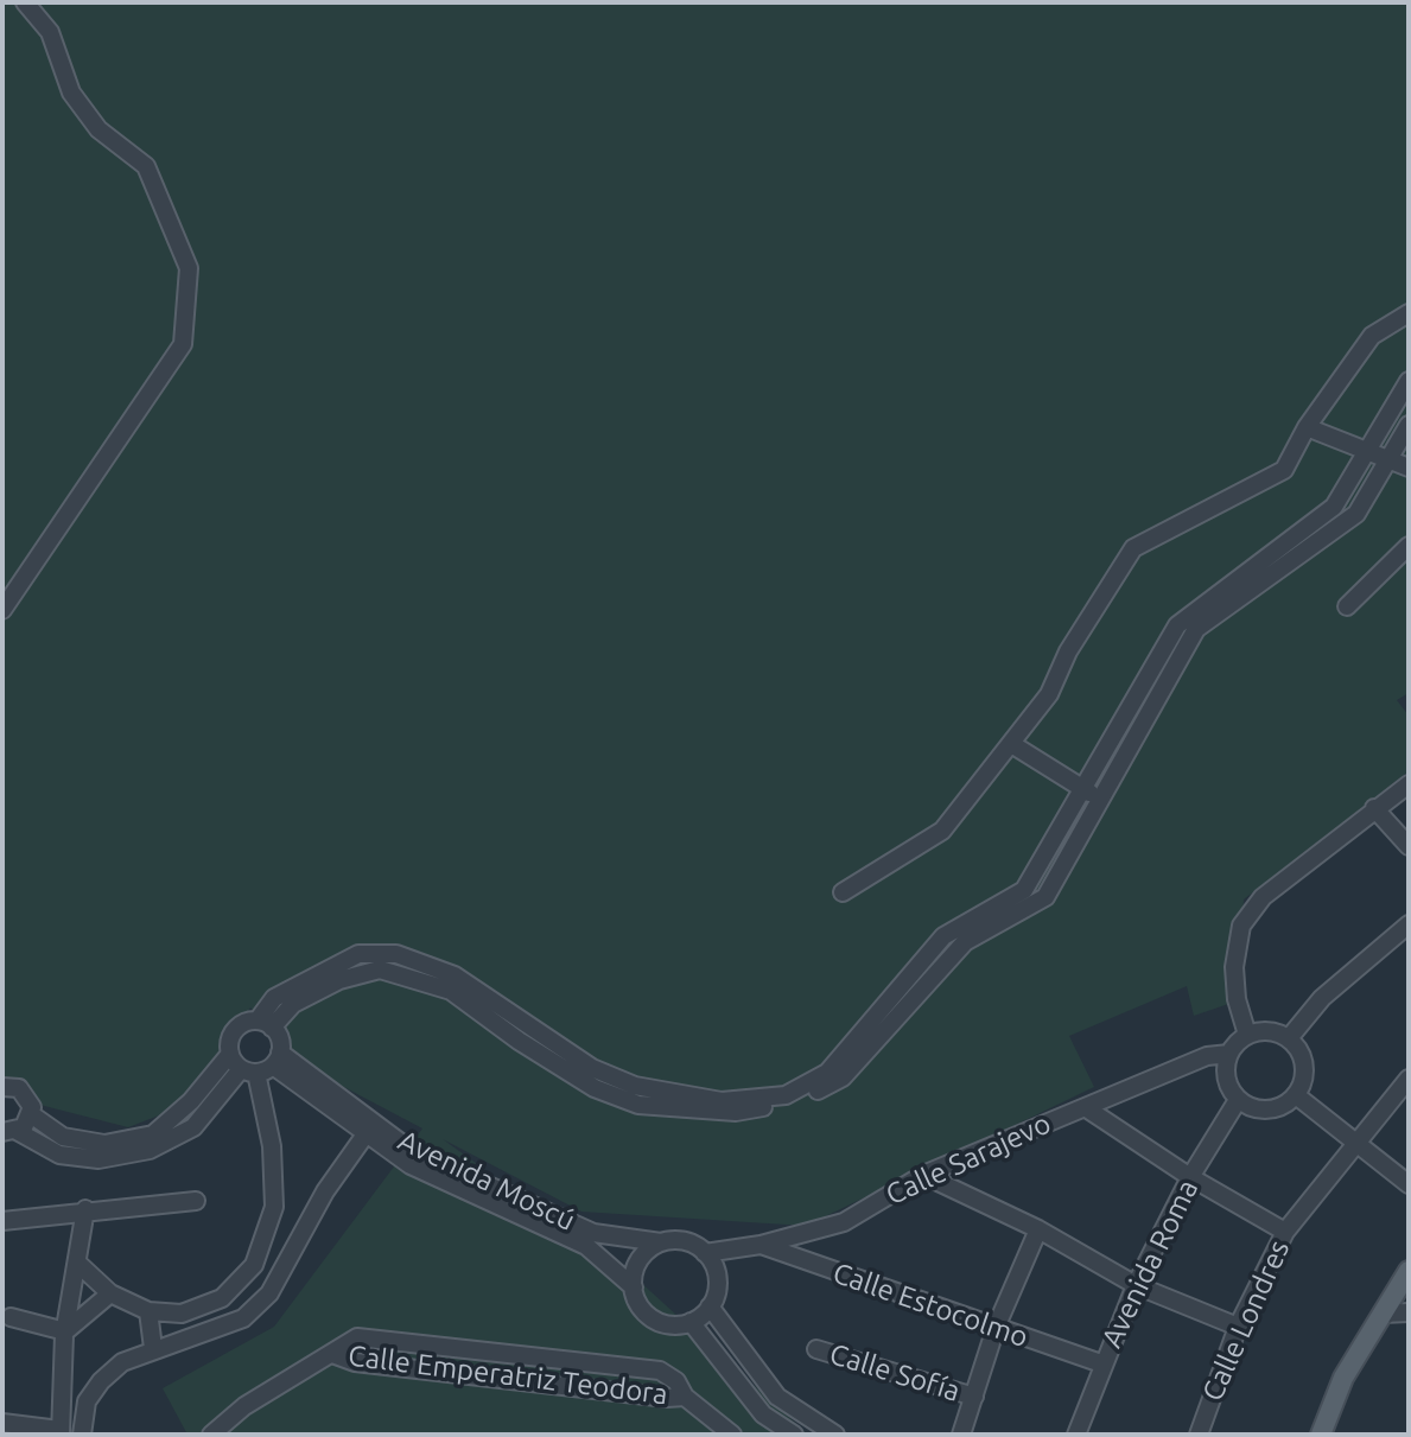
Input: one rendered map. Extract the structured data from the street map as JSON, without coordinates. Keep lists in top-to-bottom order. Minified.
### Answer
{"streets":{"street":["Calle Sarajevo","Avenida Moscú","Avenida Roma","Calle Estocolmo","Calle Londres","Calle Sofía","Calle Emperatriz Teodora"]},"crossings":[["Calle Sarajevo","Avenida Moscú"],["Calle Sarajevo","Avenida Roma"],["Calle Sarajevo","Calle Estocolmo"],["Avenida Roma","Calle Estocolmo"]]}
